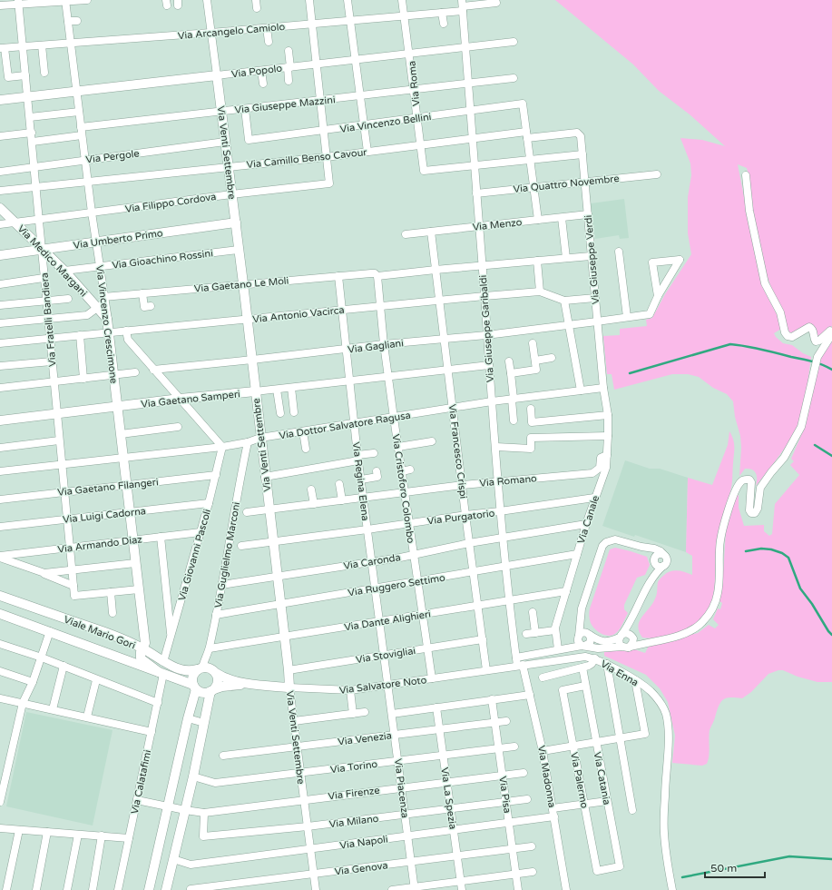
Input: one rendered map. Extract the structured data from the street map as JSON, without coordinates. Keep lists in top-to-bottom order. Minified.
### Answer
{"streets":{"street":["Via Arcangelo Camiolo","Via Popolo","Via Roma","Via Giuseppe Mazzini","Via Vincenzo Bellini","Via Venti Settembre","Via Pergole","Via Camillo Benso Cavour","Via Quattro Novembre","Via Filippo Cordova","Via Menzo","Via Umberto Primo","Via Gioachino Rossini","Via Giuseppe Verdi","Via Medico Margani","Via Gaetano Le Moli","Via Antonio Vacirca","Via Fratelli Bandiera","Via Vincenzo Crescimone","Via Giuseppe Garibaldi","Via Gagliani","Via Gaetano Samperi","Via Dottor Salvatore Ragusa","Via Francesco Crispi","Via Romano","Via Regina Elena","Via Gaetano Filangeri","Via Cristoforo Colombo","Via Luigi Cadorna","Via Purgatorio","Via Canale","Via Armando Diaz","Via Giovanni Pascoli","Via Guglielmo Marconi","Via Caronda","Via Ruggero Settimo","Via Dante Alighieri","Viale Mario Gori","Via Stovigliai","Via Enna","Via Salvatore Noto","Via Venezia","Via Torino","Via Madonna","Via Catania","Via Palermo","Via Calatafimi","Via Piacenza","Via Firenze","Via Pisa","Via La Spezia","Via Milano","Via Napoli","Via Genova"]},"crossings":[["Via Arcangelo Camiolo","Via Roma"],["Via Arcangelo Camiolo","Via Venti Settembre"],["Via Arcangelo Camiolo","Via Fratelli Bandiera"],["Via Arcangelo Camiolo","Via Vincenzo Crescimone"],["Via Arcangelo Camiolo","Via Giuseppe Garibaldi"],["Via Popolo","Via Roma"],["Via Popolo","Via Venti Settembre"],["Via Popolo","Via Fratelli Bandiera"],["Via Popolo","Via Vincenzo Crescimone"],["Via Popolo","Via Giuseppe Garibaldi"],["Via Roma","Via Giuseppe Mazzini"],["Via Roma","Via Vincenzo Bellini"],["Via Roma","Via Camillo Benso Cavour"],["Via Roma","Via Giuseppe Garibaldi"],["Via Giuseppe Mazzini","Via Vincenzo Bellini"],["Via Giuseppe Mazzini","Via Venti Settembre"],["Via Giuseppe Mazzini","Via Vincenzo Crescimone"],["Via Giuseppe Mazzini","Via Giuseppe Garibaldi"],["Via Vincenzo Bellini","Via Camillo Benso Cavour"],["Via Vincenzo Bellini","Via Giuseppe Garibaldi"],["Via Venti Settembre","Via Pergole"],["Via Venti Settembre","Via Camillo Benso Cavour"],["Via Venti Settembre","Via Filippo Cordova"],["Via Venti Settembre","Via Umberto Primo"],["Via Venti Settembre","Via Gioachino Rossini"],["Via Venti Settembre","Via Gaetano Le Moli"],["Via Venti Settembre","Via Antonio Vacirca"],["Via Venti Settembre","Via Gagliani"],["Via Venti Settembre","Via Gaetano Samperi"],["Via Venti Settembre","Via Dottor Salvatore Ragusa"],["Via Venti Settembre","Via Romano"],["Via Venti Settembre","Via Purgatorio"],["Via Venti Settembre","Via Caronda"],["Via Venti Settembre","Via Ruggero Settimo"],["Via Venti Settembre","Via Dante Alighieri"],["Via Venti Settembre","Via Stovigliai"],["Via Venti Settembre","Via Salvatore Noto"],["Via Venti Settembre","Via Venezia"],["Via Venti Settembre","Via Torino"],["Via Venti Settembre","Via Firenze"],["Via Venti Settembre","Via Milano"],["Via Venti Settembre","Via Napoli"],["Via Venti Settembre","Via Genova"],["Via Pergole","Via Fratelli Bandiera"],["Via Pergole","Via Vincenzo Crescimone"],["Via Camillo Benso Cavour","Via Filippo Cordova"],["Via Camillo Benso Cavour","Via Giuseppe Verdi"],["Via Camillo Benso Cavour","Via Fratelli Bandiera"],["Via Camillo Benso Cavour","Via Vincenzo Crescimone"],["Via Camillo Benso Cavour","Via Giuseppe Garibaldi"],["Via Quattro Novembre","Via Giuseppe Verdi"],["Via Quattro Novembre","Via Giuseppe Garibaldi"],["Via Filippo Cordova","Via Medico Margani"],["Via Filippo Cordova","Via Fratelli Bandiera"],["Via Filippo Cordova","Via Vincenzo Crescimone"],["Via Menzo","Via Giuseppe Verdi"],["Via Menzo","Via Giuseppe Garibaldi"],["Via Menzo","Via Francesco Crispi"],["Via Umberto Primo","Via Medico Margani"],["Via Umberto Primo","Via Fratelli Bandiera"],["Via Umberto Primo","Via Vincenzo Crescimone"],["Via Gioachino Rossini","Via Medico Margani"],["Via Gioachino Rossini","Via Vincenzo Crescimone"],["Via Giuseppe Verdi","Via Gaetano Le Moli"],["Via Giuseppe Verdi","Via Antonio Vacirca"],["Via Giuseppe Verdi","Via Gagliani"],["Via Giuseppe Verdi","Via Dottor Salvatore Ragusa"],["Via Giuseppe Verdi","Via Canale"],["Via Medico Margani","Via Gaetano Le Moli"],["Via Medico Margani","Via Fratelli Bandiera"],["Via Medico Margani","Via Vincenzo Crescimone"],["Via Gaetano Le Moli","Via Vincenzo Crescimone"],["Via Gaetano Le Moli","Via Giuseppe Garibaldi"],["Via Gaetano Le Moli","Via Francesco Crispi"],["Via Gaetano Le Moli","Via Regina Elena"],["Via Gaetano Le Moli","Via Cristoforo Colombo"],["Via Antonio Vacirca","Via Fratelli Bandiera"],["Via Antonio Vacirca","Via Vincenzo Crescimone"],["Via Antonio Vacirca","Via Giuseppe Garibaldi"],["Via Antonio Vacirca","Via Francesco Crispi"],["Via Antonio Vacirca","Via Regina Elena"],["Via Antonio Vacirca","Via Cristoforo Colombo"],["Via Fratelli Bandiera","Via Gaetano Samperi"],["Via Fratelli Bandiera","Via Dottor Salvatore Ragusa"],["Via Fratelli Bandiera","Via Gaetano Filangeri"],["Via Fratelli Bandiera","Via Luigi Cadorna"],["Via Fratelli Bandiera","Via Armando Diaz"],["Via Vincenzo Crescimone","Via Gaetano Samperi"],["Via Vincenzo Crescimone","Via Dottor Salvatore Ragusa"],["Via Vincenzo Crescimone","Via Gaetano Filangeri"],["Via Vincenzo Crescimone","Via Luigi Cadorna"],["Via Vincenzo Crescimone","Via Armando Diaz"],["Via Vincenzo Crescimone","Viale Mario Gori"],["Via Giuseppe Garibaldi","Via Gagliani"],["Via Giuseppe Garibaldi","Via Gaetano Samperi"],["Via Giuseppe Garibaldi","Via Dottor Salvatore Ragusa"],["Via Giuseppe Garibaldi","Via Romano"],["Via Giuseppe Garibaldi","Via Purgatorio"],["Via Giuseppe Garibaldi","Via Caronda"],["Via Giuseppe Garibaldi","Via Ruggero Settimo"],["Via Giuseppe Garibaldi","Via Dante Alighieri"],["Via Giuseppe Garibaldi","Via Enna"],["Via Giuseppe Garibaldi","Via Salvatore Noto"],["Via Giuseppe Garibaldi","Via Madonna"],["Via Gagliani","Via Francesco Crispi"],["Via Gagliani","Via Regina Elena"],["Via Gagliani","Via Cristoforo Colombo"],["Via Gaetano Samperi","Via Francesco Crispi"],["Via Gaetano Samperi","Via Regina Elena"],["Via Gaetano Samperi","Via Cristoforo Colombo"],["Via Dottor Salvatore Ragusa","Via Francesco Crispi"],["Via Dottor Salvatore Ragusa","Via Regina Elena"],["Via Dottor Salvatore Ragusa","Via Cristoforo Colombo"],["Via Dottor Salvatore Ragusa","Via Canale"],["Via Dottor Salvatore Ragusa","Via Giovanni Pascoli"],["Via Dottor Salvatore Ragusa","Via Guglielmo Marconi"],["Via Francesco Crispi","Via Romano"],["Via Francesco Crispi","Via Purgatorio"],["Via Francesco Crispi","Via Caronda"],["Via Francesco Crispi","Via Ruggero Settimo"],["Via Francesco Crispi","Via Dante Alighieri"],["Via Francesco Crispi","Via Stovigliai"],["Via Francesco Crispi","Via Salvatore Noto"],["Via Romano","Via Regina Elena"],["Via Romano","Via Cristoforo Colombo"],["Via Romano","Via Canale"],["Via Regina Elena","Via Purgatorio"],["Via Regina Elena","Via Caronda"],["Via Regina Elena","Via Ruggero Settimo"],["Via Regina Elena","Via Dante Alighieri"],["Via Regina Elena","Via Stovigliai"],["Via Regina Elena","Via Salvatore Noto"],["Via Regina Elena","Via Piacenza"],["Via Gaetano Filangeri","Via Giovanni Pascoli"],["Via Cristoforo Colombo","Via Purgatorio"],["Via Cristoforo Colombo","Via Caronda"],["Via Cristoforo Colombo","Via Ruggero Settimo"],["Via Cristoforo Colombo","Via Dante Alighieri"],["Via Cristoforo Colombo","Via Stovigliai"],["Via Cristoforo Colombo","Via Salvatore Noto"],["Via Luigi Cadorna","Via Giovanni Pascoli"],["Via Purgatorio","Via Canale"],["Via Canale","Via Caronda"],["Via Canale","Via Ruggero Settimo"],["Via Canale","Via Dante Alighieri"],["Via Armando Diaz","Via Giovanni Pascoli"],["Via Giovanni Pascoli","Viale Mario Gori"],["Via Guglielmo Marconi","Via Caronda"],["Via Guglielmo Marconi","Via Ruggero Settimo"],["Via Guglielmo Marconi","Via Dante Alighieri"],["Via Guglielmo Marconi","Viale Mario Gori"],["Viale Mario Gori","Via Calatafimi"],["Via Enna","Via Salvatore Noto"],["Via Enna","Via Madonna"],["Via Salvatore Noto","Via Madonna"],["Via Salvatore Noto","Via Piacenza"],["Via Venezia","Via Piacenza"],["Via Venezia","Via Pisa"],["Via Venezia","Via La Spezia"],["Via Torino","Via Piacenza"],["Via Torino","Via Pisa"],["Via Torino","Via La Spezia"],["Via Madonna","Via Napoli"],["Via Catania","Via Palermo"],["Via Calatafimi","Via Firenze"],["Via Piacenza","Via Firenze"],["Via Piacenza","Via Milano"],["Via Piacenza","Via Napoli"],["Via Piacenza","Via Genova"],["Via Firenze","Via Pisa"],["Via Firenze","Via La Spezia"],["Via Firenze","Via Milano"],["Via Pisa","Via Milano"],["Via Pisa","Via Napoli"],["Via Pisa","Via Genova"],["Via La Spezia","Via Milano"],["Via La Spezia","Via Napoli"],["Via La Spezia","Via Genova"]],"scale_bar":"50 m"}
